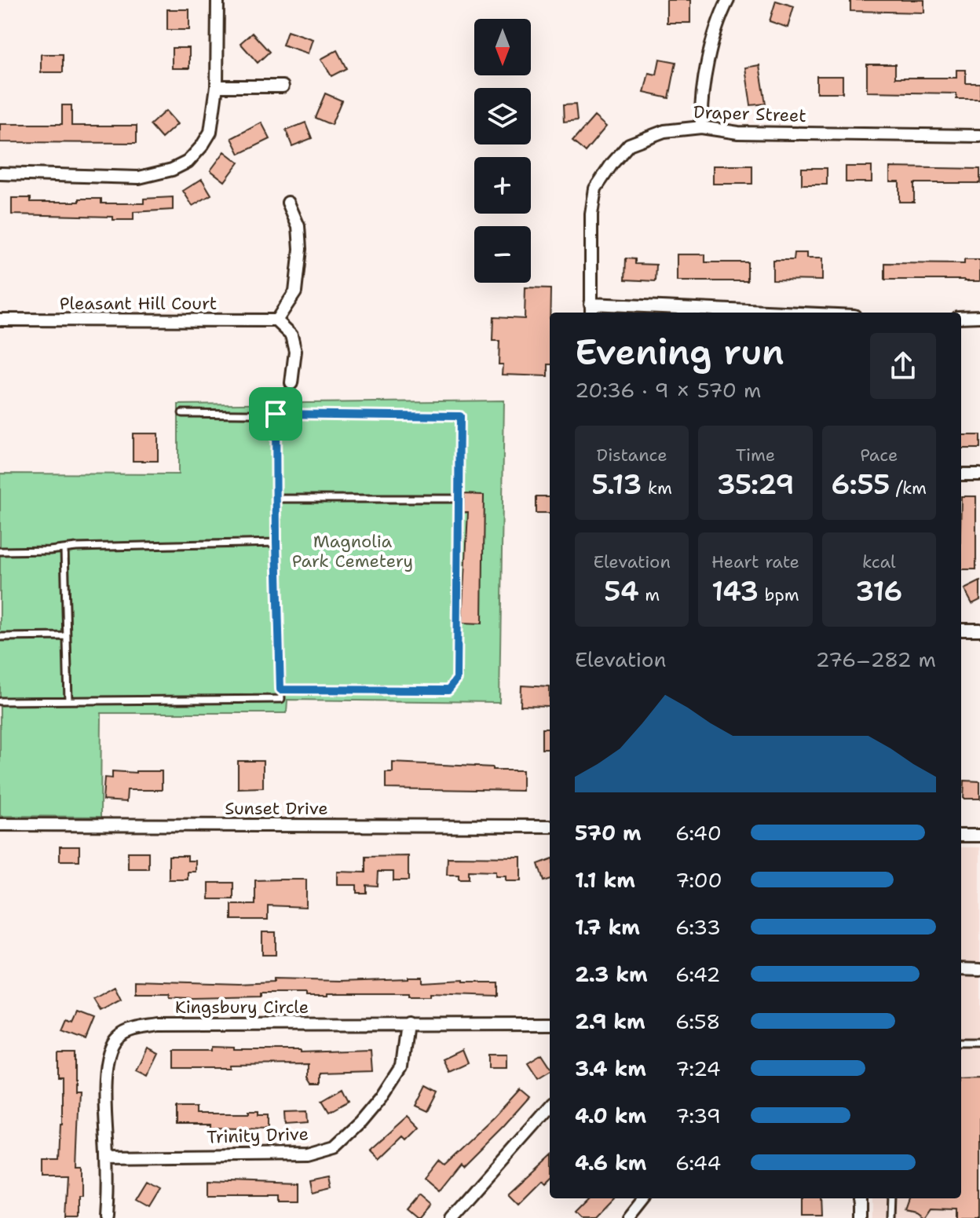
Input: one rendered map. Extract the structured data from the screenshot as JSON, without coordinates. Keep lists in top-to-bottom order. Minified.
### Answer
{"streets":{"street":["Draper Street","Pleasant Hill Court","Sunset Drive","Kingsbury Circle","Trinity Drive"]},"crossings":[["Kingsbury Circle","Trinity Drive"]],"parks":["Magnolia Park Cemetery"],"north":"bottom","page":{"map_buttons":["+","−"],"heading":["Evening run","20:36 · 9 × 570 m"],"stats":[["Distance","5.13 km"],["Time","35:29"],["Pace","6:55 /km"],["Elevation","54 m"],["Heart rate","143 bpm"],["kcal","316"]],"chart":["Elevation","276–282 m"],"list":[{"name":"570 m","note":"6:40"},{"name":"1.1 km","note":"7:00"},{"name":"1.7 km","note":"6:33"},{"name":"2.3 km","note":"6:42"},{"name":"2.9 km","note":"6:58"},{"name":"3.4 km","note":"7:24"},{"name":"4.0 km","note":"7:39"},{"name":"4.6 km","note":"6:44"}]}}
